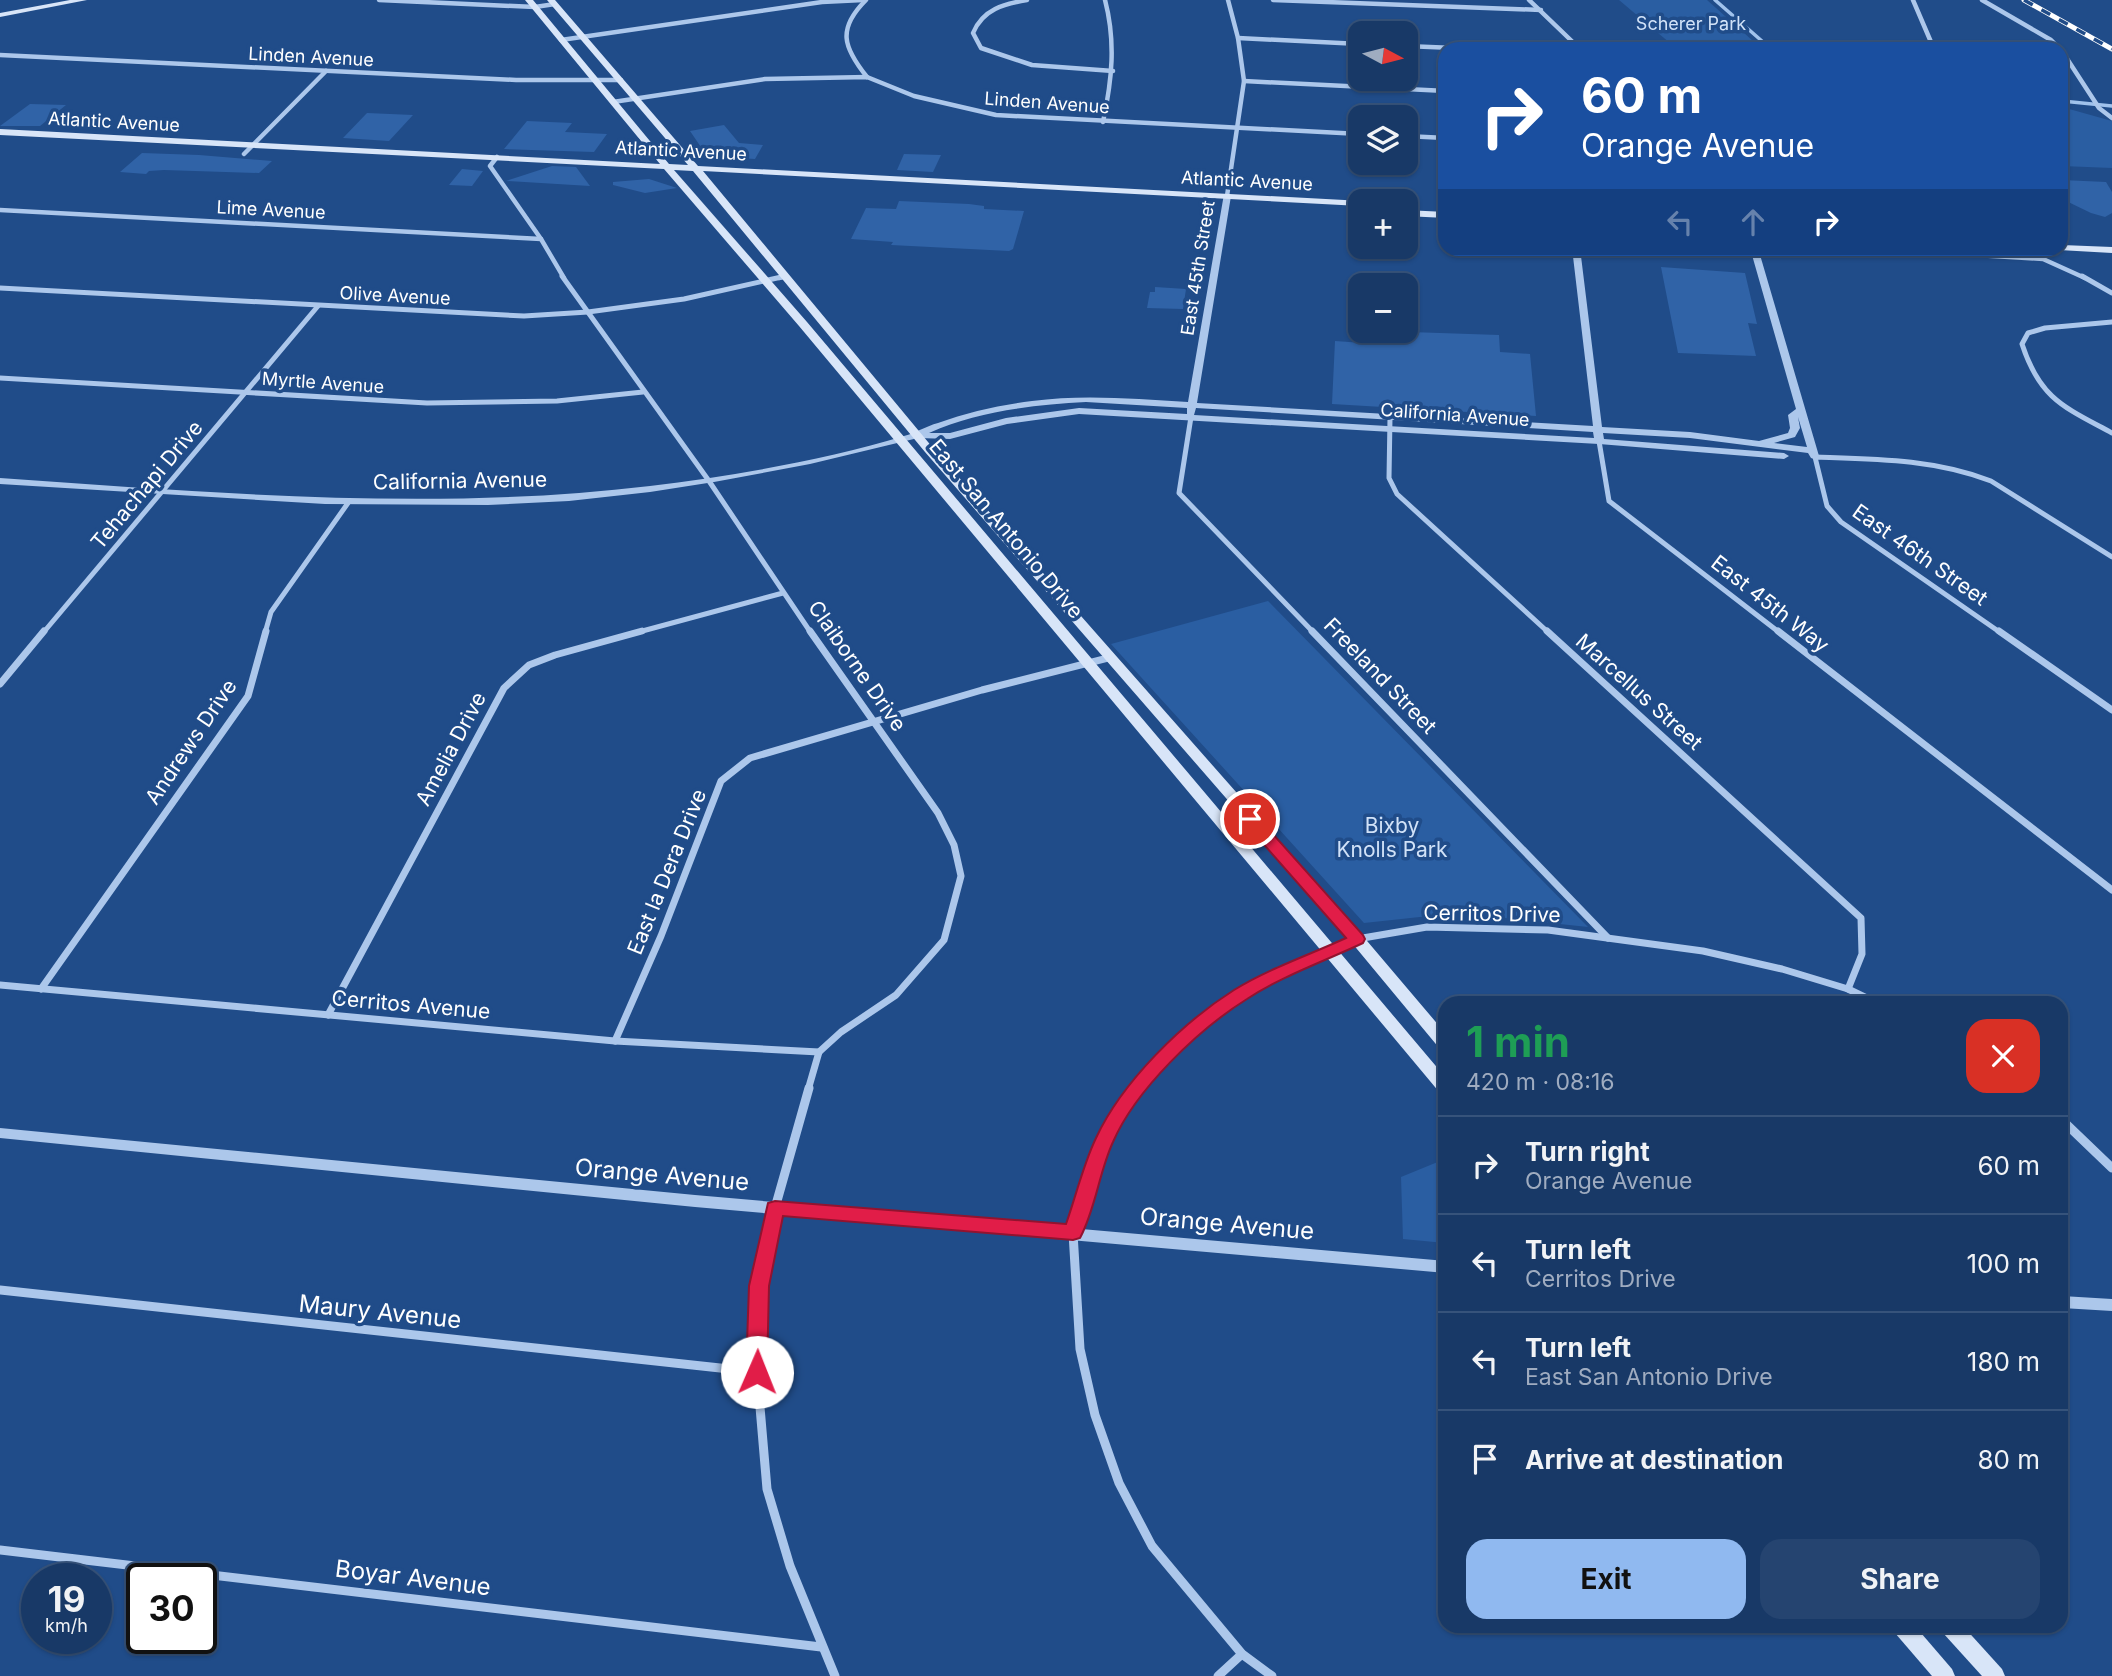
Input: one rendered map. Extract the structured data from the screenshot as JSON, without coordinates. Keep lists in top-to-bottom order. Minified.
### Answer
{"streets":{"main road":["Atlantic Avenue","East San Antonio Drive"],"street":["Linden Avenue","Lime Avenue","East 45th Street","Olive Avenue","Myrtle Avenue","California Avenue","Tehachapi Drive","East 46th Street","East 45th Way","Claiborne Drive","Freeland Street","Marcellus Street","Andrews Drive","Amelia Drive","East la Dera Drive","Cerritos Drive","Cerritos Avenue","Orange Avenue","Maury Avenue","Boyar Avenue"]},"crossings":[["Linden Avenue","East 45th Street"],["Linden Avenue","East San Antonio Drive"],["Atlantic Avenue","East 45th Street"],["Atlantic Avenue","East San Antonio Drive"],["Atlantic Avenue","Claiborne Drive"],["Lime Avenue","Claiborne Drive"],["East 45th Street","California Avenue"],["East 45th Street","Freeland Street"],["Olive Avenue","Tehachapi Drive"],["Olive Avenue","East San Antonio Drive"],["Olive Avenue","Claiborne Drive"],["Myrtle Avenue","Tehachapi Drive"],["Myrtle Avenue","Claiborne Drive"],["California Avenue","Tehachapi Drive"],["California Avenue","East San Antonio Drive"],["California Avenue","East 46th Street"],["California Avenue","East 45th Way"],["California Avenue","Claiborne Drive"],["California Avenue","Freeland Street"],["California Avenue","Marcellus Street"],["California Avenue","Andrews Drive"],["East San Antonio Drive","East la Dera Drive"],["East San Antonio Drive","Cerritos Drive"],["Claiborne Drive","Amelia Drive"],["Claiborne Drive","East la Dera Drive"],["Claiborne Drive","Cerritos Avenue"],["Freeland Street","Cerritos Drive"],["Marcellus Street","Cerritos Drive"],["Andrews Drive","Cerritos Avenue"],["Amelia Drive","Cerritos Avenue"],["East la Dera Drive","Cerritos Avenue"],["Cerritos Drive","Orange Avenue"]],"parks":["Scherer Park","Bixby Knolls Park"],"north":"right","page":{"map_buttons":["+","−"],"turn":["60 m","Orange Avenue"],"heading":["1 min","420 m · 08:16"],"list":[{"name":"Turn right","note":"Orange Avenue","value":"60 m"},{"name":"Turn left","note":"Cerritos Drive","value":"100 m"},{"name":"Turn left","note":"East San Antonio Drive","value":"180 m"},{"name":"Arrive at destination","value":"80 m"}],"buttons":["Exit","Share"],"speed":"19 km/h","limit":"30"}}
